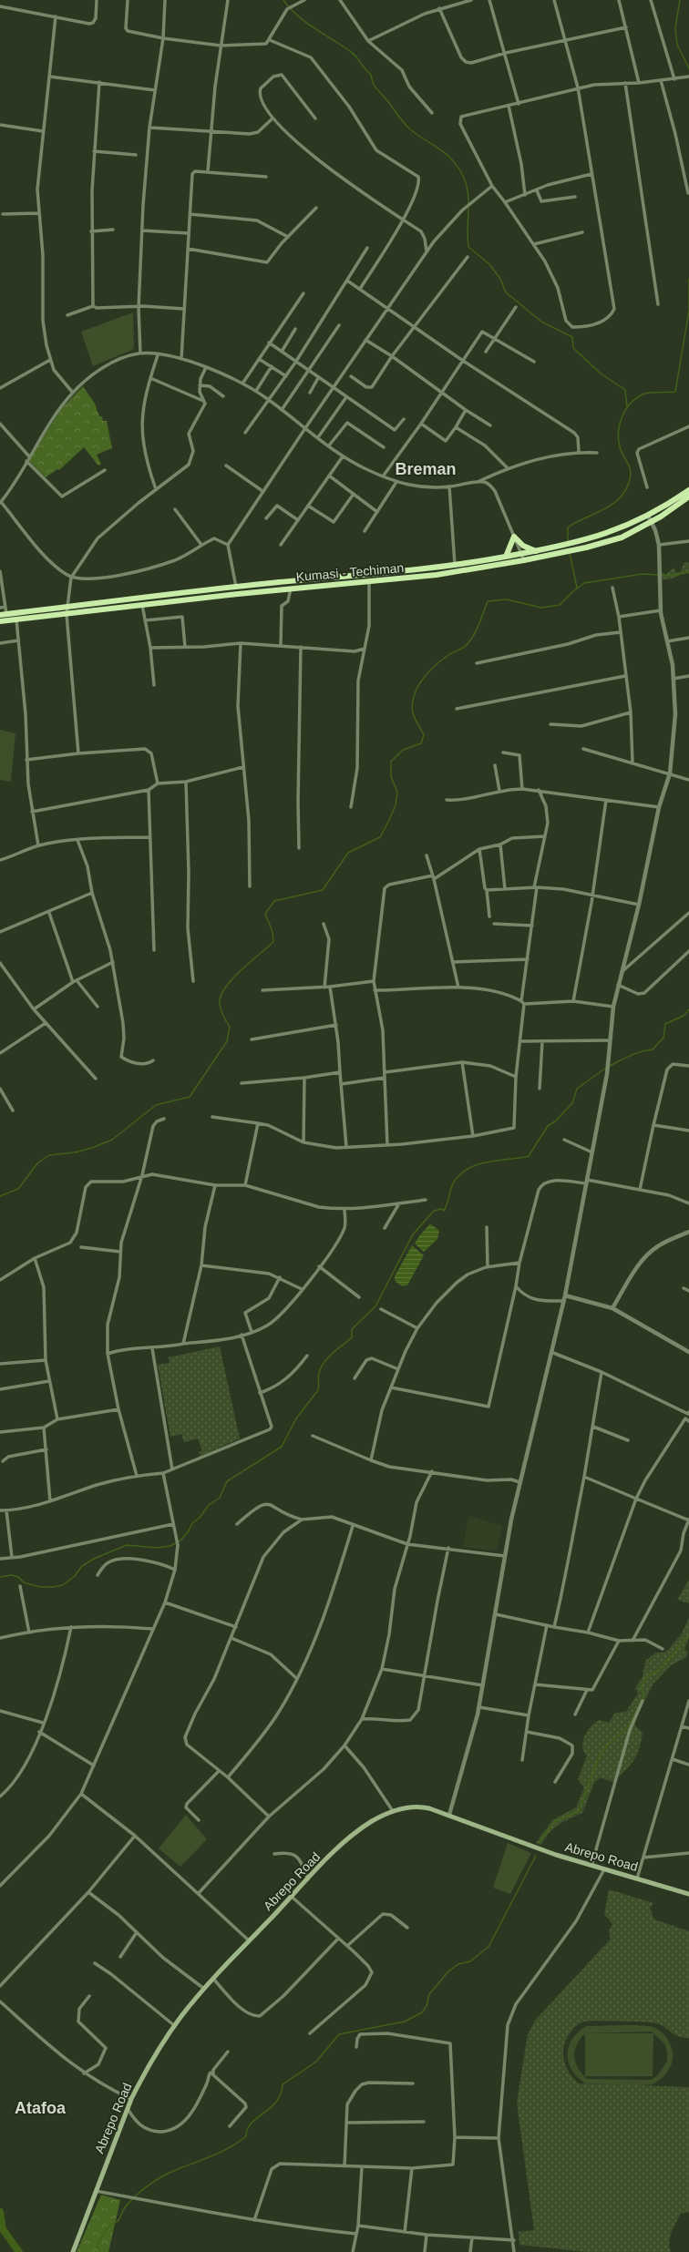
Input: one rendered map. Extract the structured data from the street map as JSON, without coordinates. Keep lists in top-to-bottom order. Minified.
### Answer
{"streets":{"highway":["Kumasi - Techiman"],"main road":["Abrepo Road"]},"districts":["Breman","Atafoa"]}
